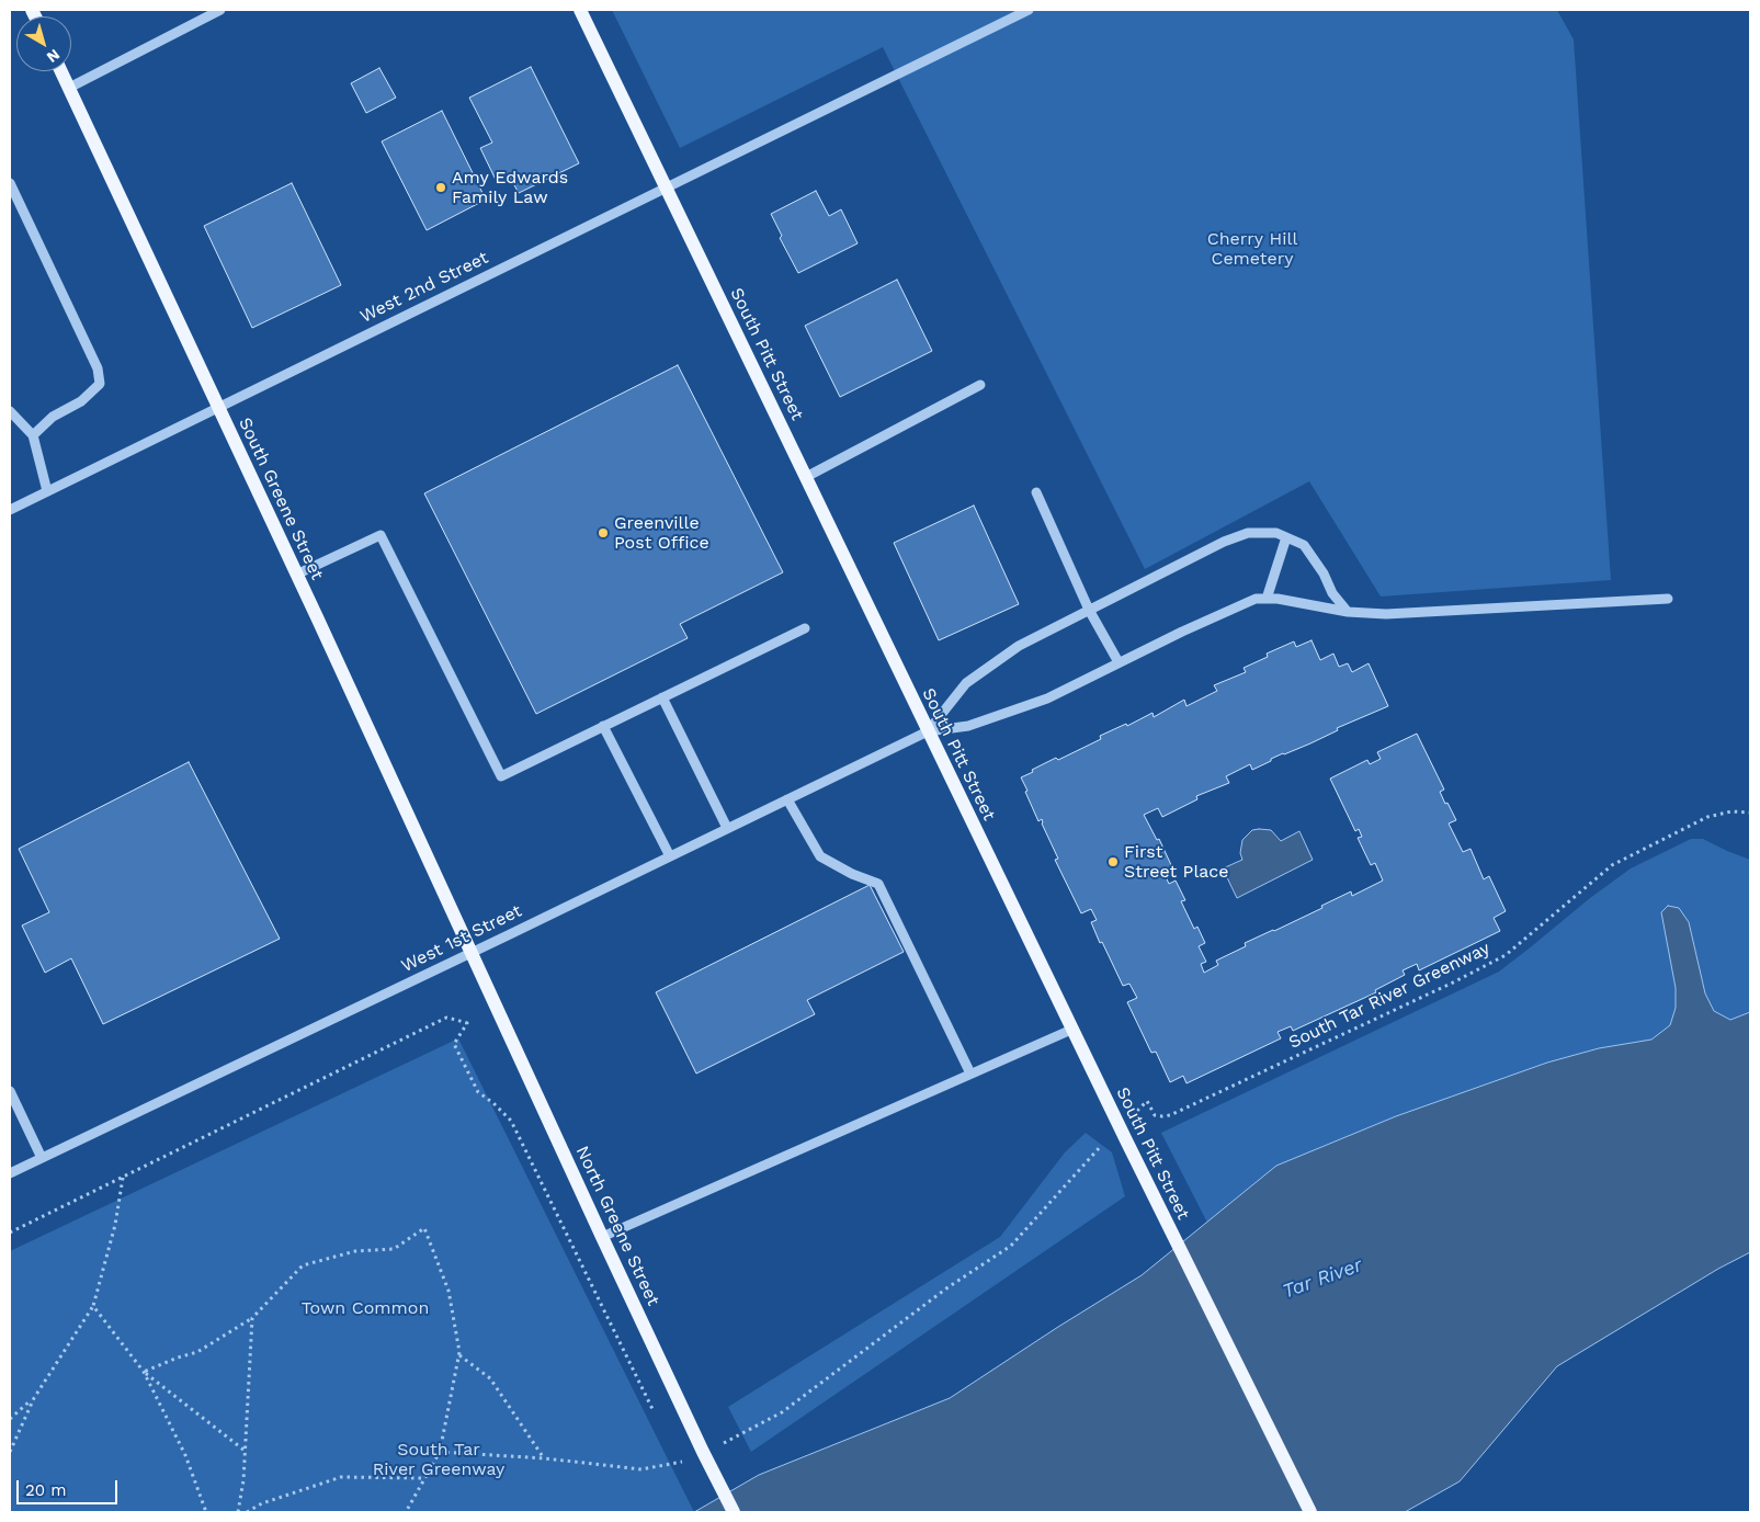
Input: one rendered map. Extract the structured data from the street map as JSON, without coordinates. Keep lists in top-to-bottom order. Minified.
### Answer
{"streets":{"main road":["South Pitt Street","South Greene Street","North Greene Street"],"street":["West 2nd Street","West 1st Street"],"path":["South Tar River Greenway"]},"crossings":[["West 2nd Street","South Pitt Street"],["West 2nd Street","South Greene Street"],["South Pitt Street","West 1st Street"],["South Greene Street","West 1st Street"],["South Greene Street","North Greene Street"],["West 1st Street","North Greene Street"]],"water":["Tar River"],"parks":["Cherry Hill Cemetery","Town Common","South Tar River Greenway"],"places":["Amy Edwards Family Law","Greenville Post Office","First Street Place"],"scale_bar":"20 m","north":"bottom right"}
